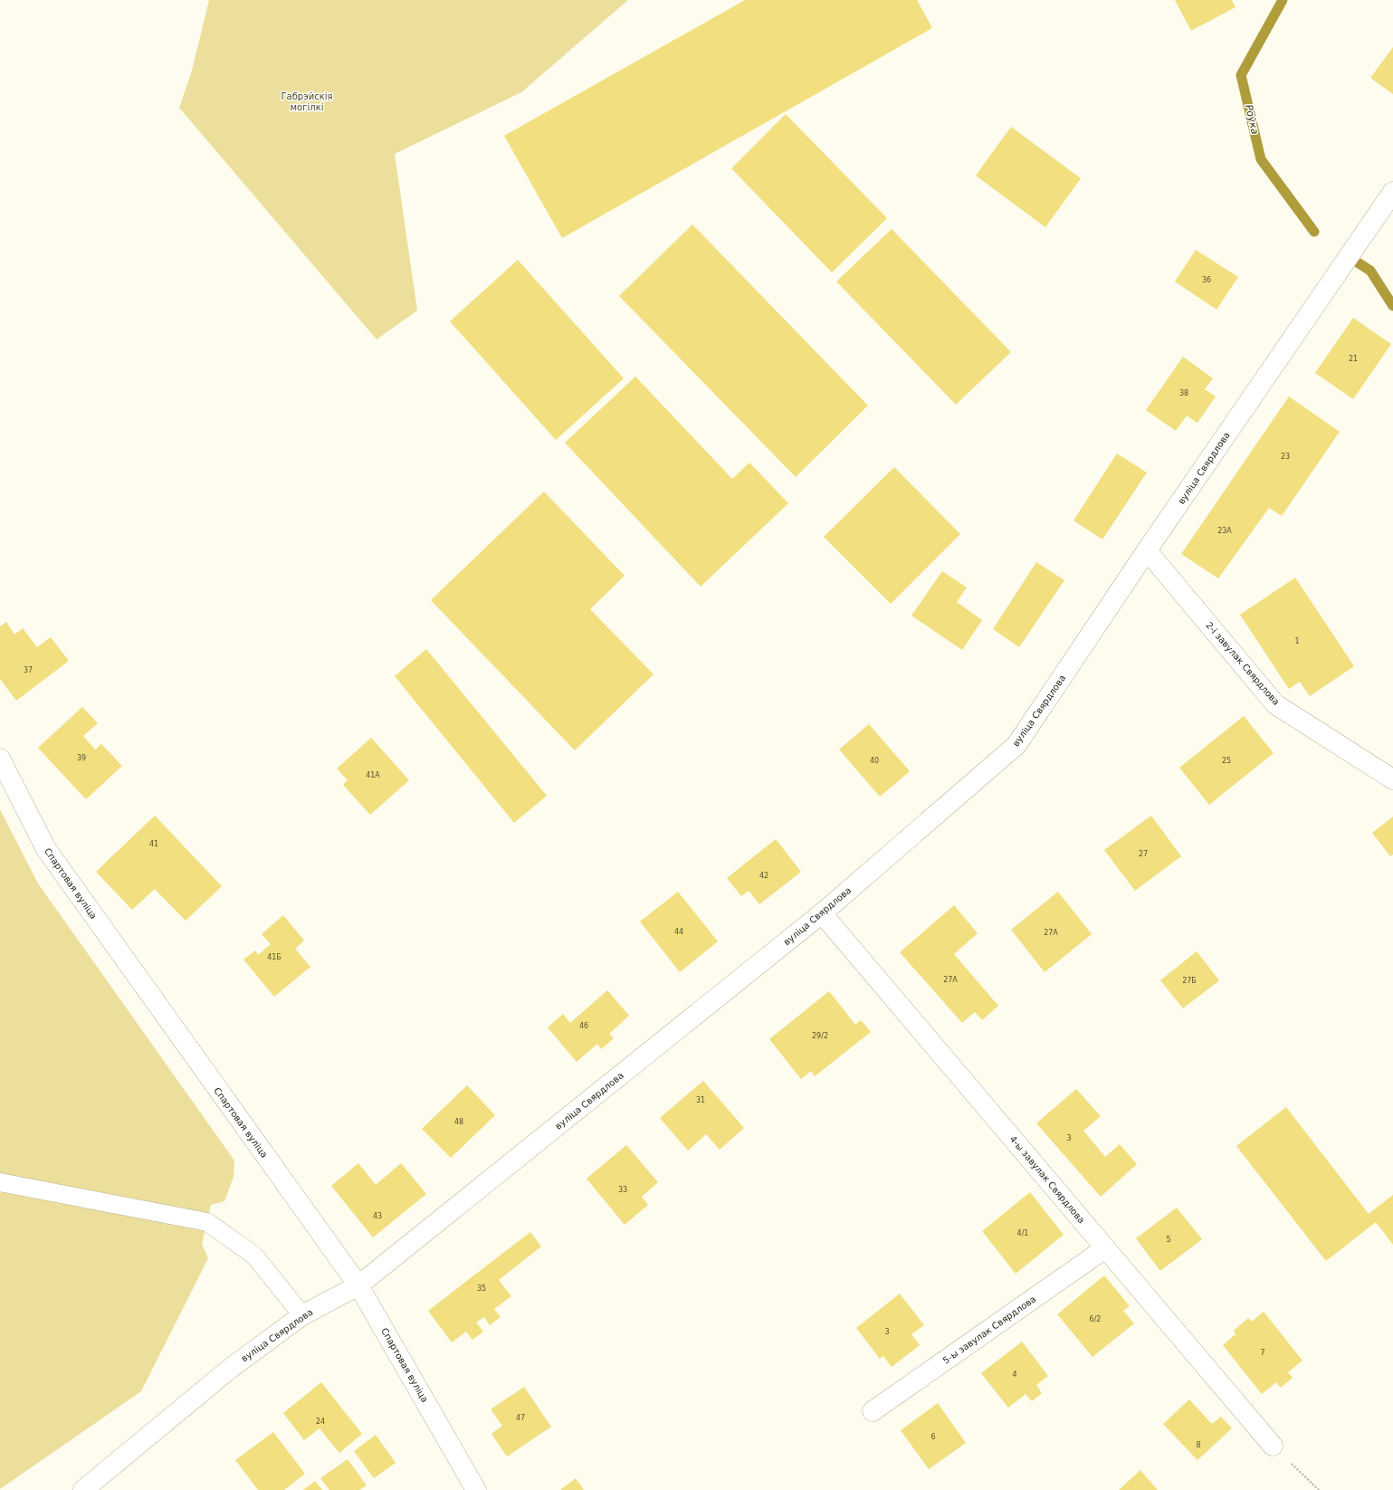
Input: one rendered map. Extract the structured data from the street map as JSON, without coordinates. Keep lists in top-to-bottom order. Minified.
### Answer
{"streets":{"street":["вуліца Свярдлова","2-і завулак Свярдлова","Спартовая вуліца","4-ы завулак Свярдлова","5-ы завулак Свярдлова"]},"crossings":[["вуліца Свярдлова","2-і завулак Свярдлова"],["вуліца Свярдлова","Спартовая вуліца"],["вуліца Свярдлова","4-ы завулак Свярдлова"],["4-ы завулак Свярдлова","5-ы завулак Свярдлова"]],"water":["Роўка"],"parks":["Габрэйскія могілкі"],"house_numbers":["36","21","38","23","23А","1","37","39","40","25","41А","41","27","42","44","27А","41Б","27А","27Б","46","29/2","31","48","3","33","43","4/1","5","35","6/2","3","7","4","47","24","6","8"]}
